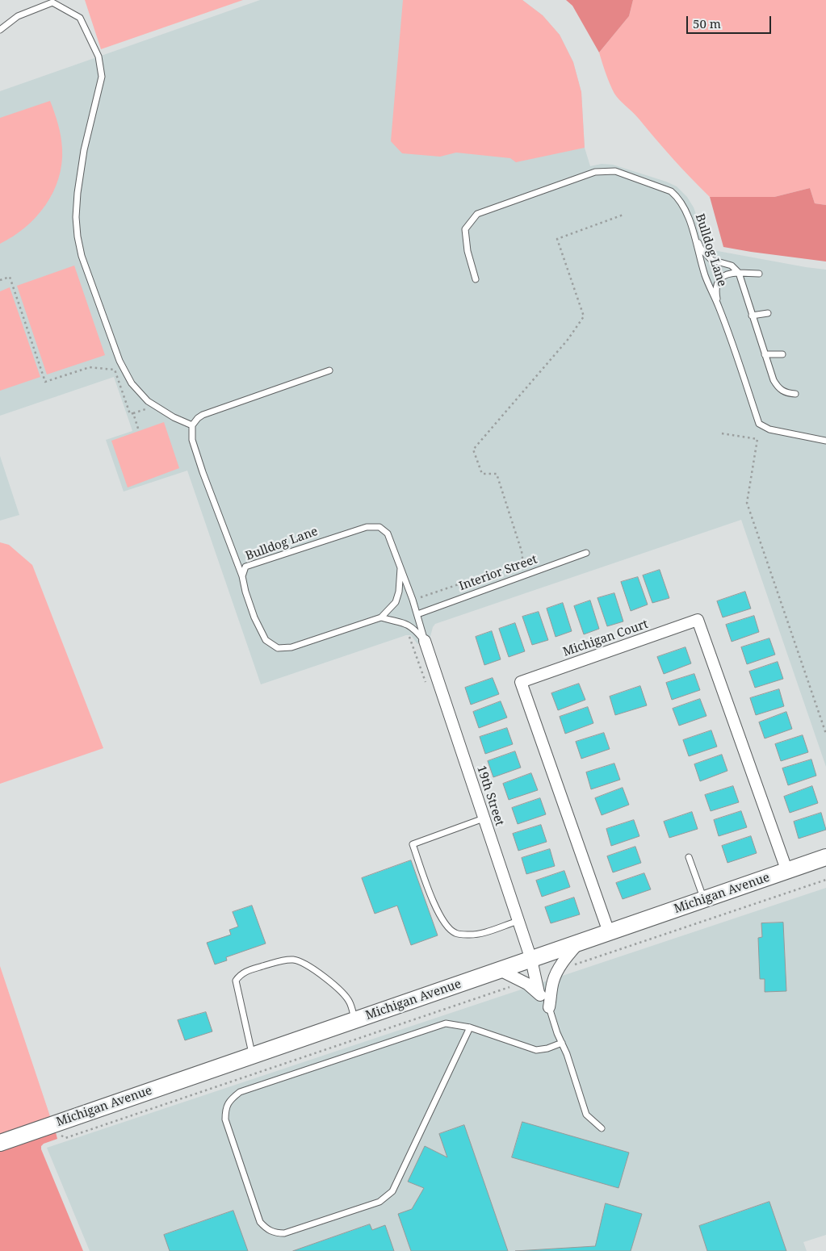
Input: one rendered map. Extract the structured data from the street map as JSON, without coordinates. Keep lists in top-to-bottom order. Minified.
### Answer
{"streets":{"street":["Michigan Court","19th Street","Michigan Avenue"],"lane":["Bulldog Lane","Interior Street"]},"crossings":[["Bulldog Lane","Interior Street"],["Bulldog Lane","19th Street"],["Michigan Court","Michigan Avenue"],["19th Street","Michigan Avenue"]],"scale_bar":"50 m"}
